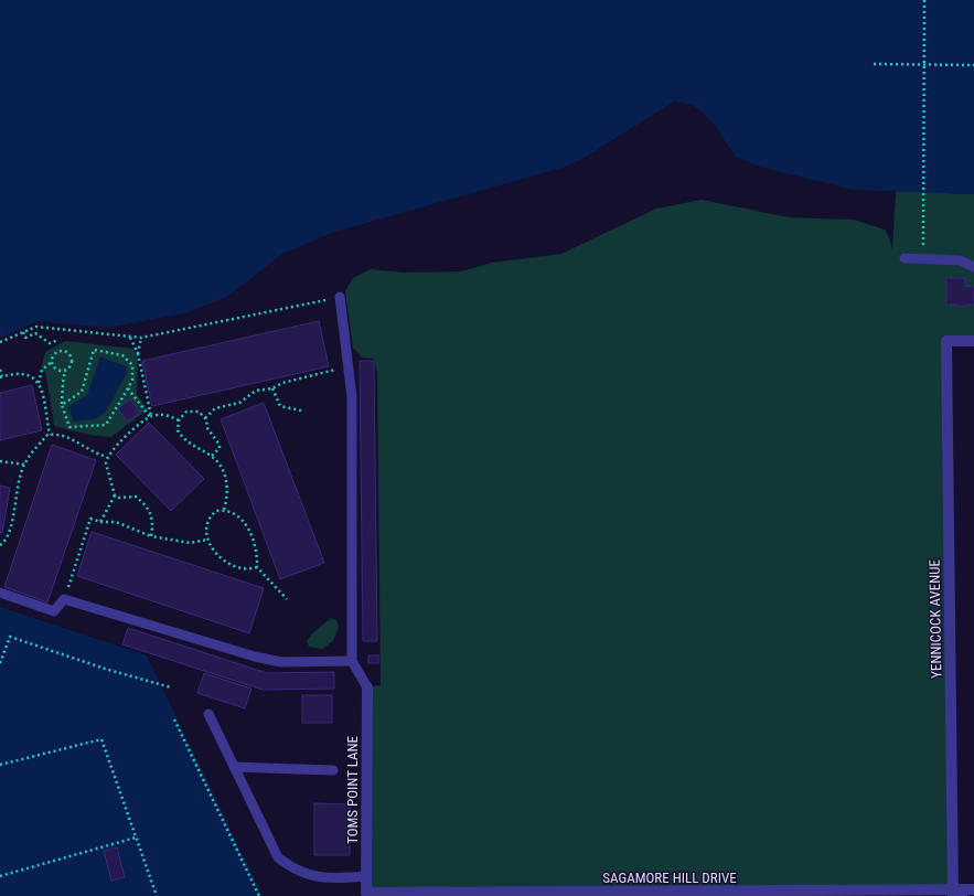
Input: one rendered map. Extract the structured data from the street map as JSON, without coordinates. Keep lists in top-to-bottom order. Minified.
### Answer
{"streets":{"street":["YENNICOCK AVENUE","TOMS POINT LANE","SAGAMORE HILL DRIVE"]},"crossings":[["YENNICOCK AVENUE","SAGAMORE HILL DRIVE"],["TOMS POINT LANE","SAGAMORE HILL DRIVE"]]}
